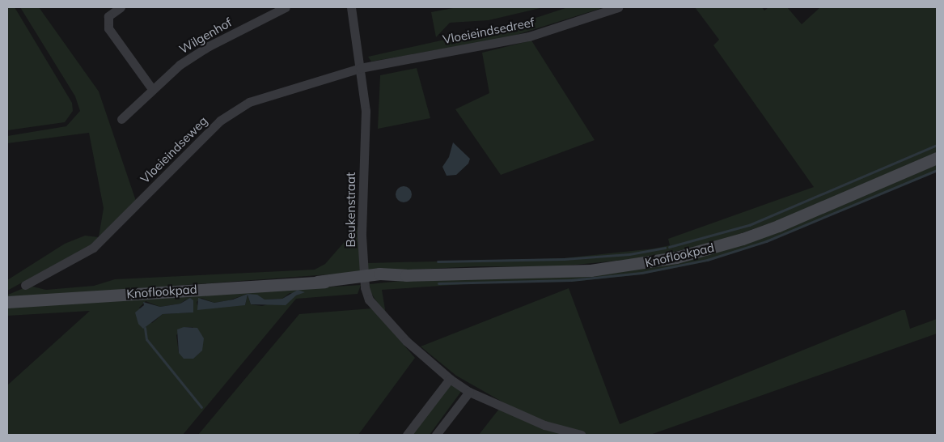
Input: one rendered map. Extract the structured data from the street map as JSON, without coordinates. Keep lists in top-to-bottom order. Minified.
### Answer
{"streets":{"main road":["Knoflookpad"],"street":["Vloeieindsedreef","Wilgenhof","Vloeieindseweg","Beukenstraat"]},"crossings":[["Vloeieindsedreef","Vloeieindseweg"],["Vloeieindsedreef","Beukenstraat"],["Vloeieindseweg","Beukenstraat"],["Beukenstraat","Knoflookpad"]]}
